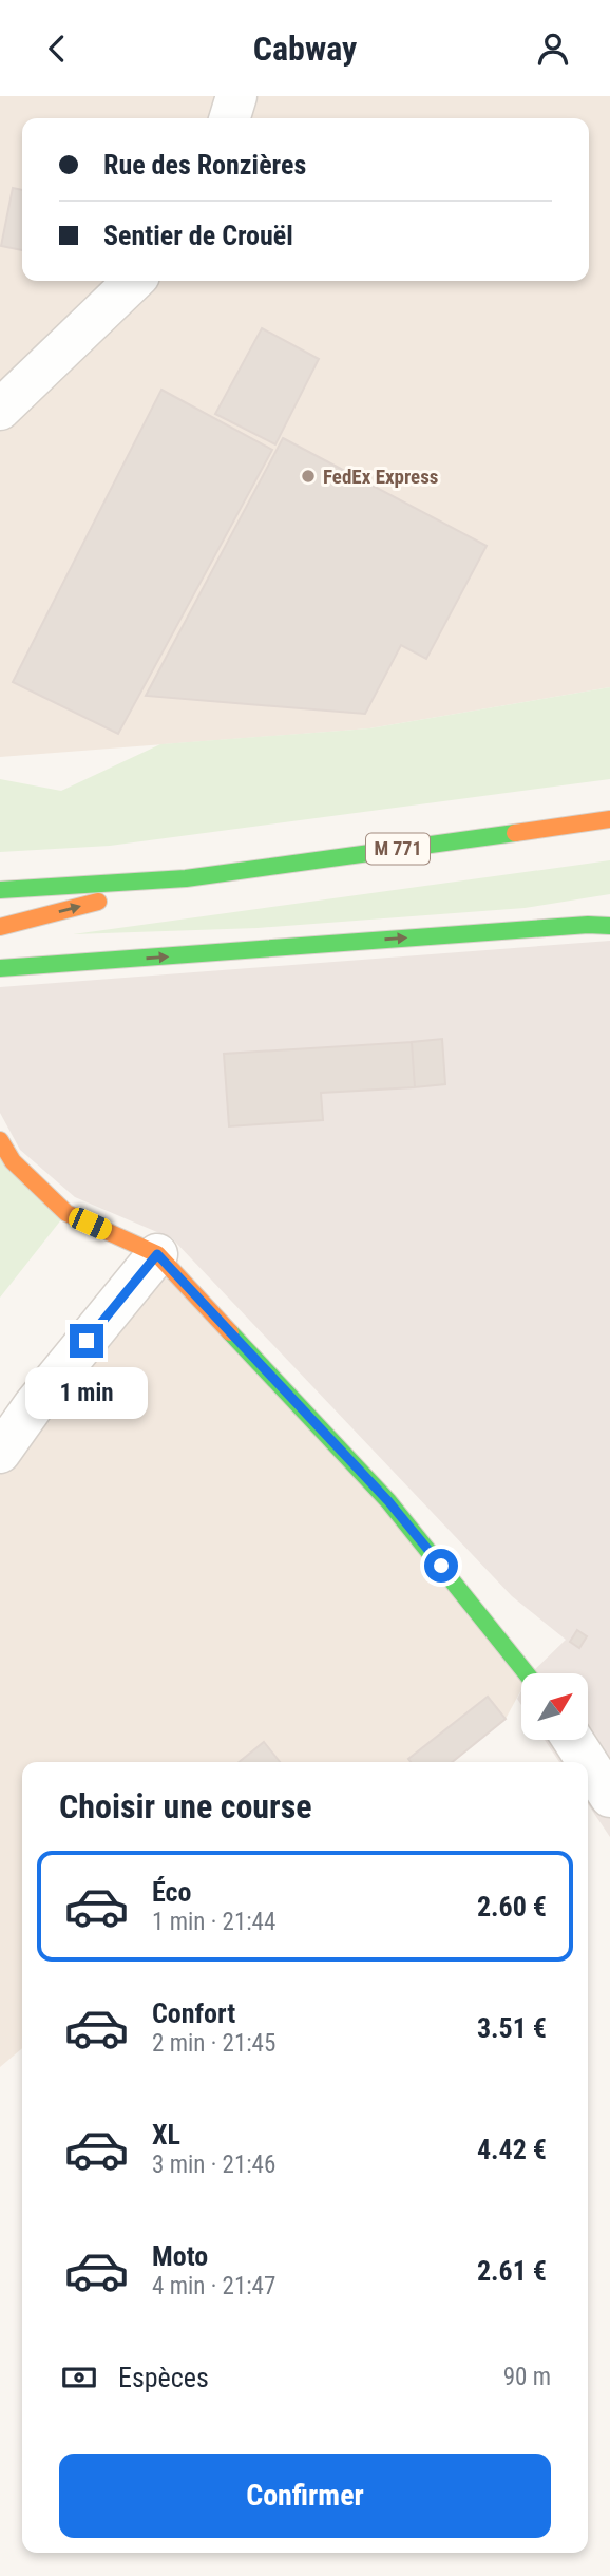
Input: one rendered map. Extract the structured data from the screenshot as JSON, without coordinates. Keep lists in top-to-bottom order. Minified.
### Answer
{"streets":{"main road":["M 771"]},"places":["FedEx Express"],"north":"top right","page":{"header":"Cabway","banner":["Rue des Ronzières","Sentier de Crouël"],"bubble":"1 min","heading":"Choisir une course","list":[{"name":"Éco","note":"1 min · 21:44","value":"2.60 €"},{"name":"Confort","note":"2 min · 21:45","value":"3.51 €"},{"name":"XL","note":"3 min · 21:46","value":"4.42 €"},{"name":"Moto","note":"4 min · 21:47","value":"2.61 €"}],"pay":["Espèces","90 m"],"buttons":"Confirmer"}}
